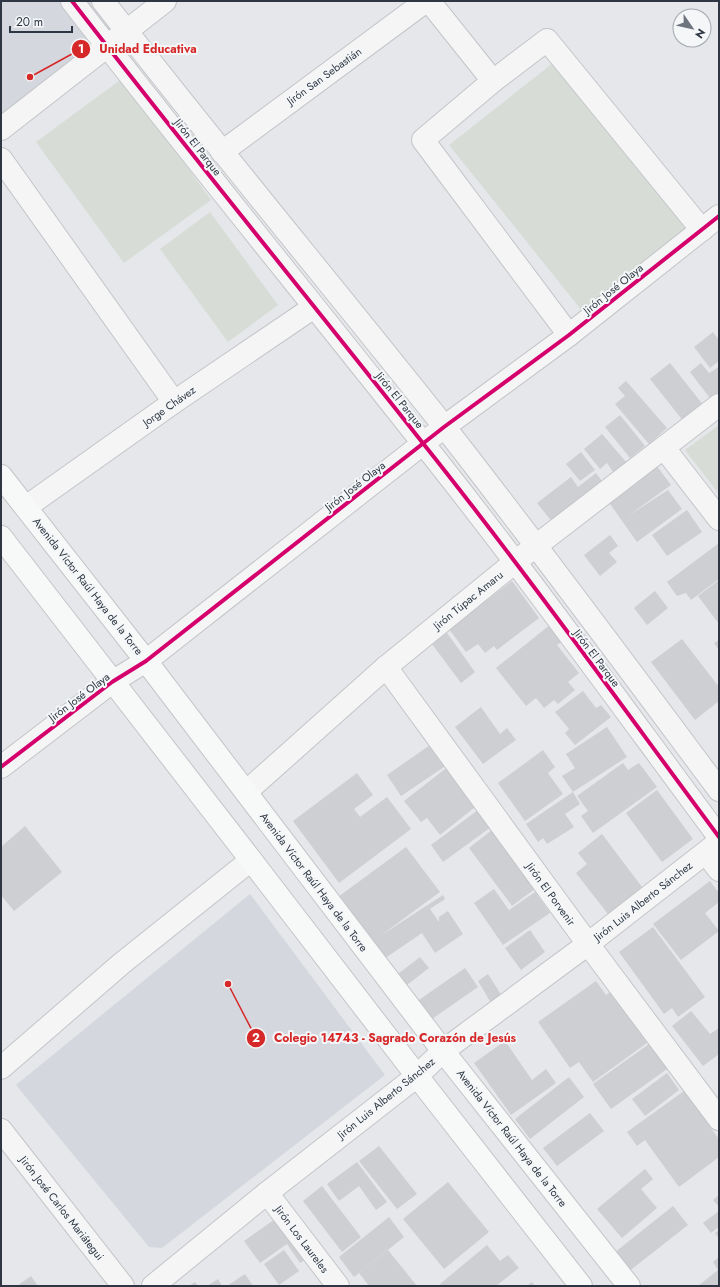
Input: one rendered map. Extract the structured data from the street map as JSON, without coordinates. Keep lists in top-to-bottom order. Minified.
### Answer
{"streets":{"main road":["Avenida Víctor Raúl Haya de la Torre"],"street":["Jirón San Sebastián","Jirón El Parque","Jirón José Olaya","Jorge Chávez","Jirón Túpac Amaru","Jirón El Porvenir","Jirón Luis Alberto Sánchez","Jirón José Carlos Mariátegui","Jirón Los Laureles"]},"crossings":[["Jirón San Sebastián","Jirón El Parque"],["Jirón El Parque","Jirón José Olaya"],["Jirón El Parque","Jorge Chávez"],["Jirón El Parque","Jirón Túpac Amaru"],["Jirón El Parque","Jirón Luis Alberto Sánchez"],["Jirón José Olaya","Avenida Víctor Raúl Haya de la Torre"],["Jorge Chávez","Avenida Víctor Raúl Haya de la Torre"],["Avenida Víctor Raúl Haya de la Torre","Jirón Túpac Amaru"],["Avenida Víctor Raúl Haya de la Torre","Jirón Luis Alberto Sánchez"],["Jirón Túpac Amaru","Jirón El Porvenir"],["Jirón El Porvenir","Jirón Luis Alberto Sánchez"],["Jirón Luis Alberto Sánchez","Jirón Los Laureles"]],"places":["Unidad Educativa","Colegio 14743 - Sagrado Corazón de Jesús"],"scale_bar":"20 m","north":"bottom right"}
